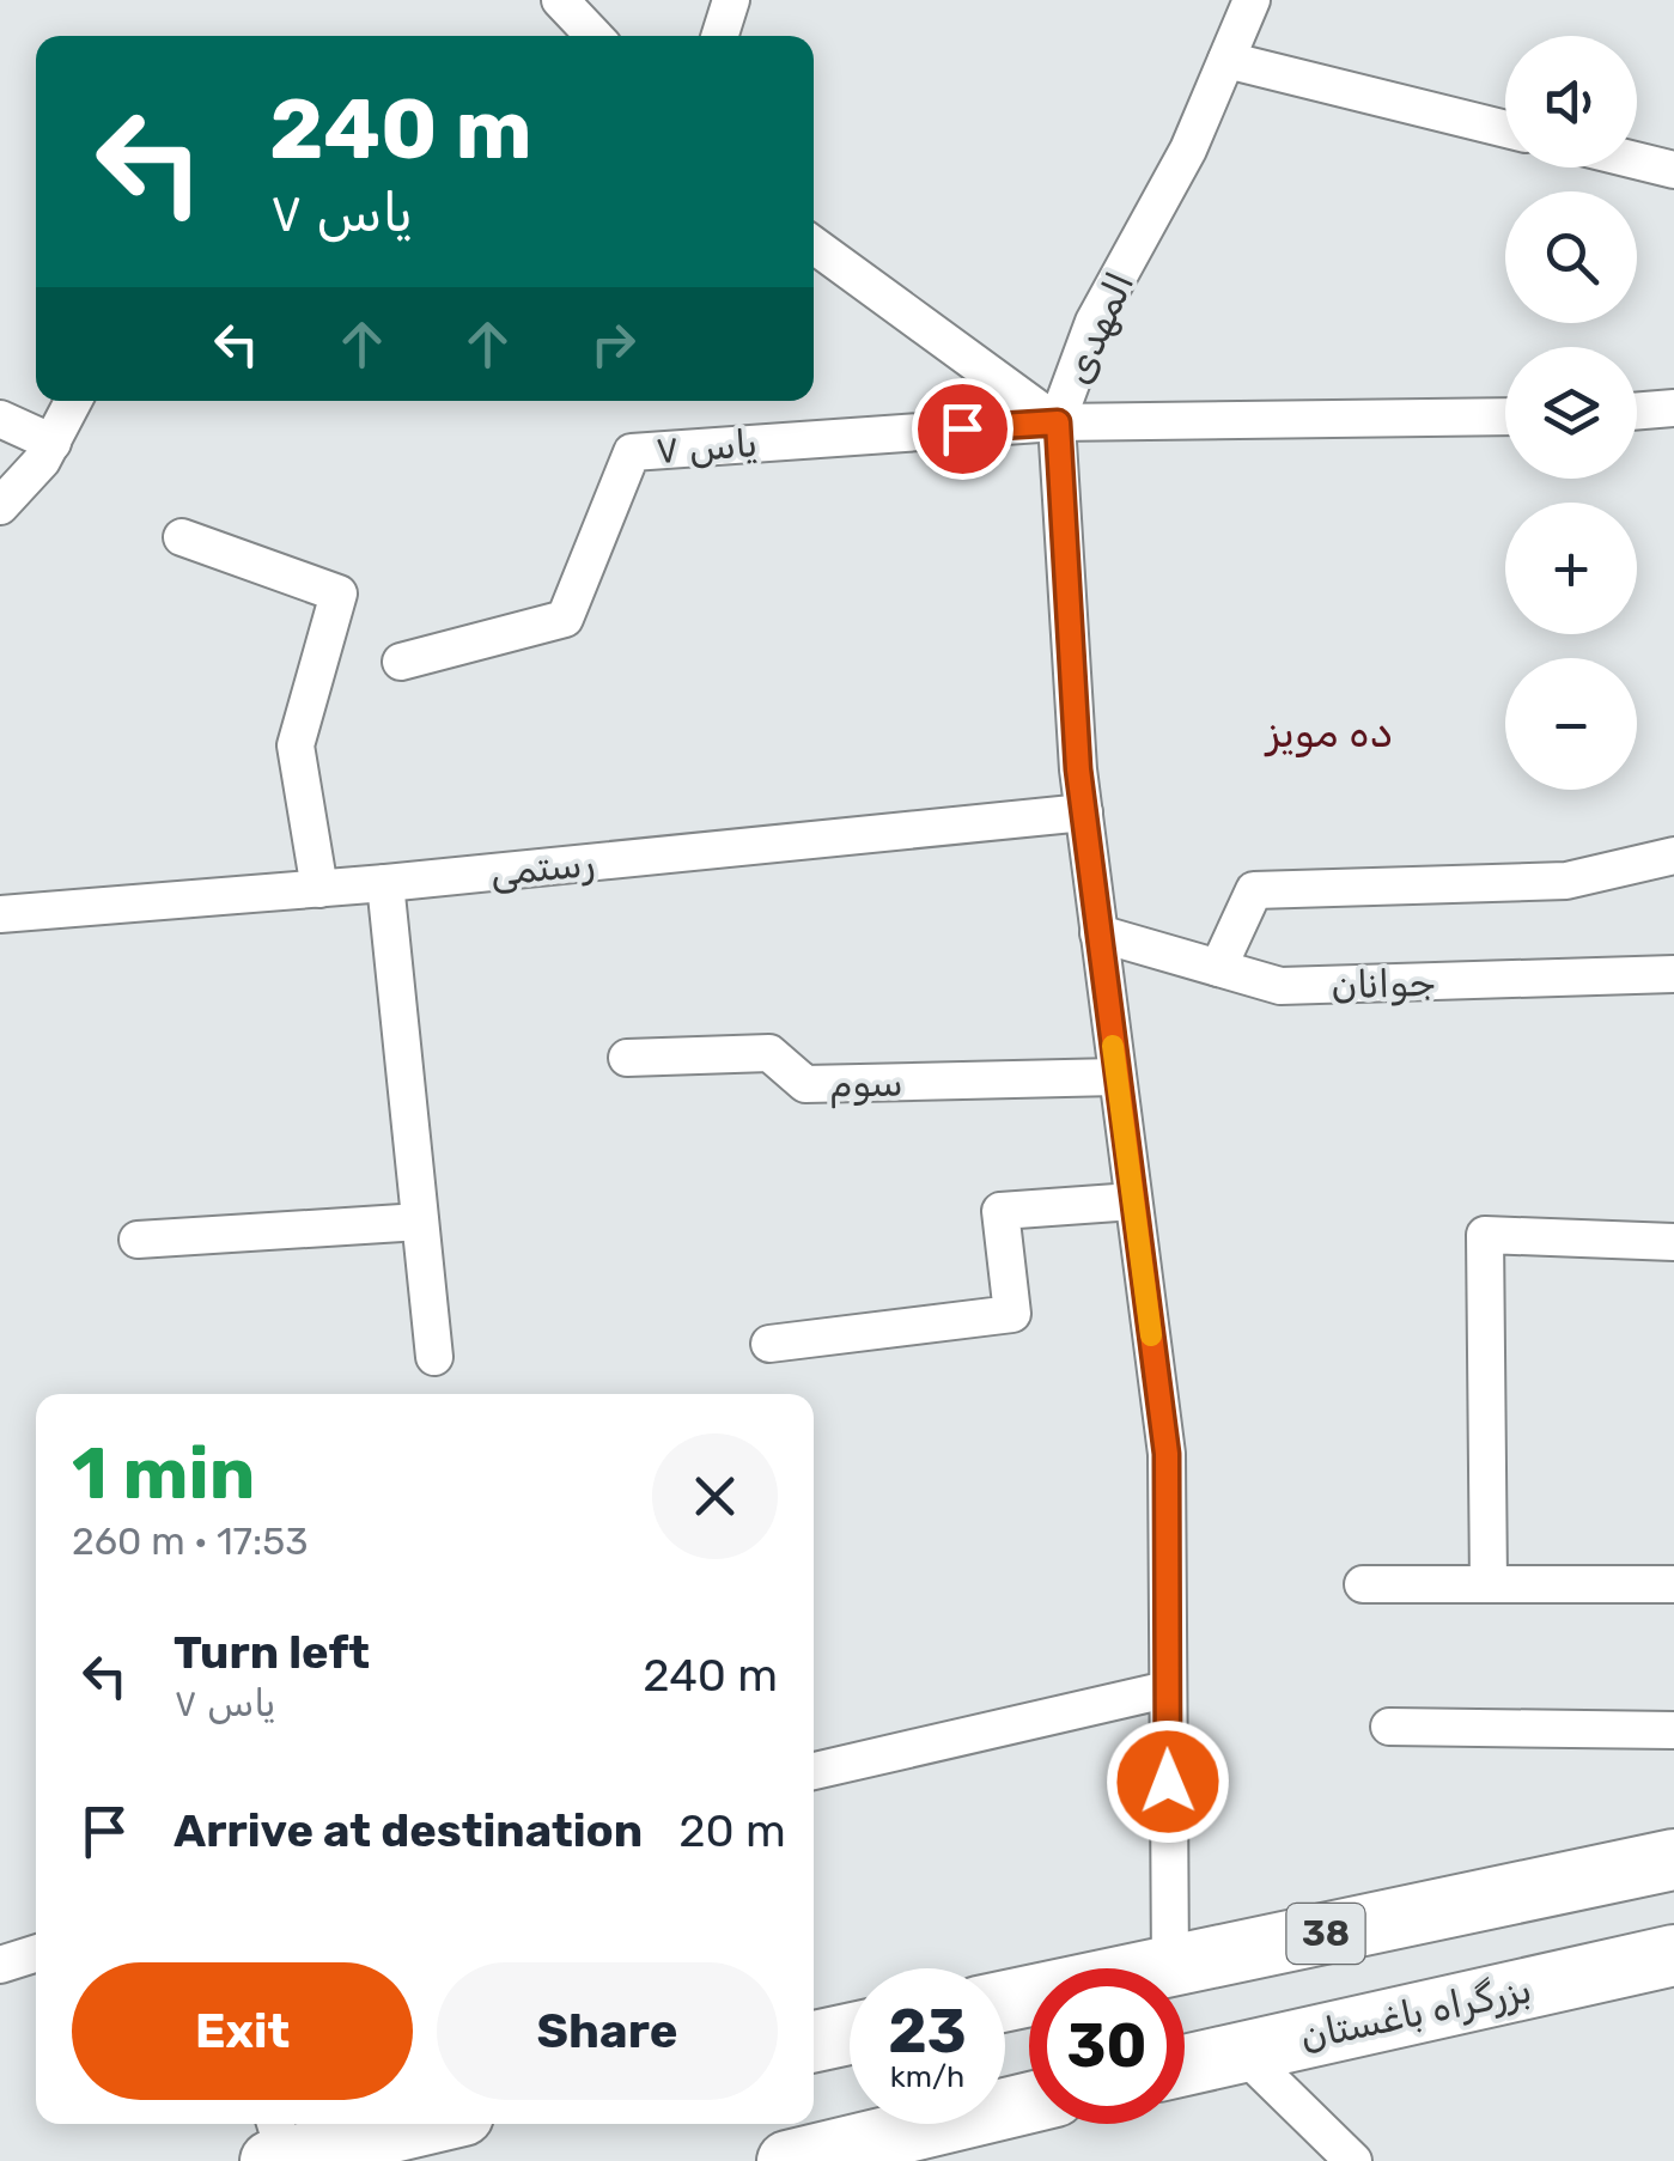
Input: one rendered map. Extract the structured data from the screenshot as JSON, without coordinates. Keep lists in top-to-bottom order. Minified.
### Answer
{"streets":{"highway":["38","بزرگراه باغستان"],"street":["المهدی","یاس ۷","رستمی","جوانان","سوم"]},"crossings":[["المهدی","یاس ۷"],["المهدی","رستمی"],["المهدی","جوانان"],["المهدی","سوم"],["المهدی","38"]],"districts":["ده مویز"],"page":{"map_buttons":["+","−"],"turn":["240 m","یاس ۷"],"heading":["1 min","260 m · 17:53"],"list":[{"name":"Turn left","note":"یاس ۷","value":"240 m"},{"name":"Arrive at destination","value":"20 m"}],"buttons":["Exit","Share"],"speed":"23 km/h","limit":"30"}}
